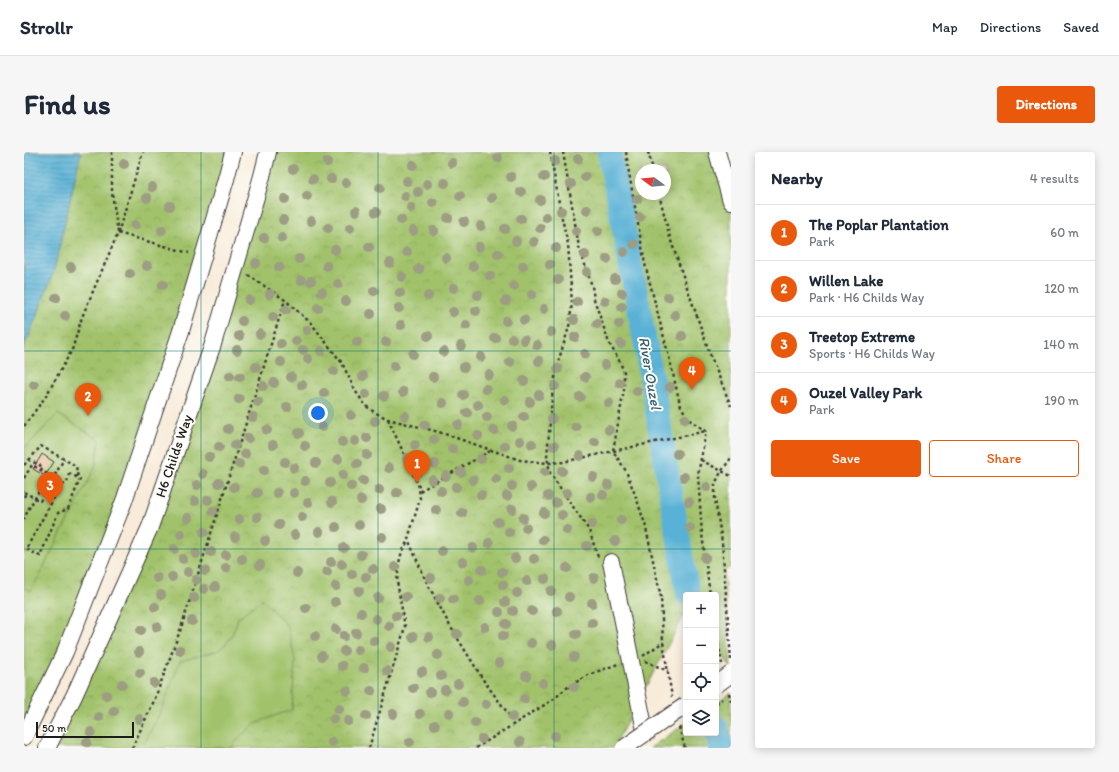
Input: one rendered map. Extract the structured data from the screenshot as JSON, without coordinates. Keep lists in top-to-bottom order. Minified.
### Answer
{"streets":{"street":["H6 Childs Way"]},"water":["River Ouzel"],"scale_bar":"50 m","north":"left","page":{"header":"Strollr","nav":["Map","Directions","Saved"],"buttons":["Directions",["Save","Share"]],"title":"Find us","heading":["Nearby","4 results"],"list":[{"mark":"1","name":"The Poplar Plantation","note":"Park","value":"60 m"},{"mark":"2","name":"Willen Lake","note":"Park · H6 Childs Way","value":"120 m"},{"mark":"3","name":"Treetop Extreme","note":"Sports · H6 Childs Way","value":"140 m"},{"mark":"4","name":"Ouzel Valley Park","note":"Park","value":"190 m"}],"pins":["4","2","1","3"],"map_buttons":["+","−"],"scale":"50 m"}}
